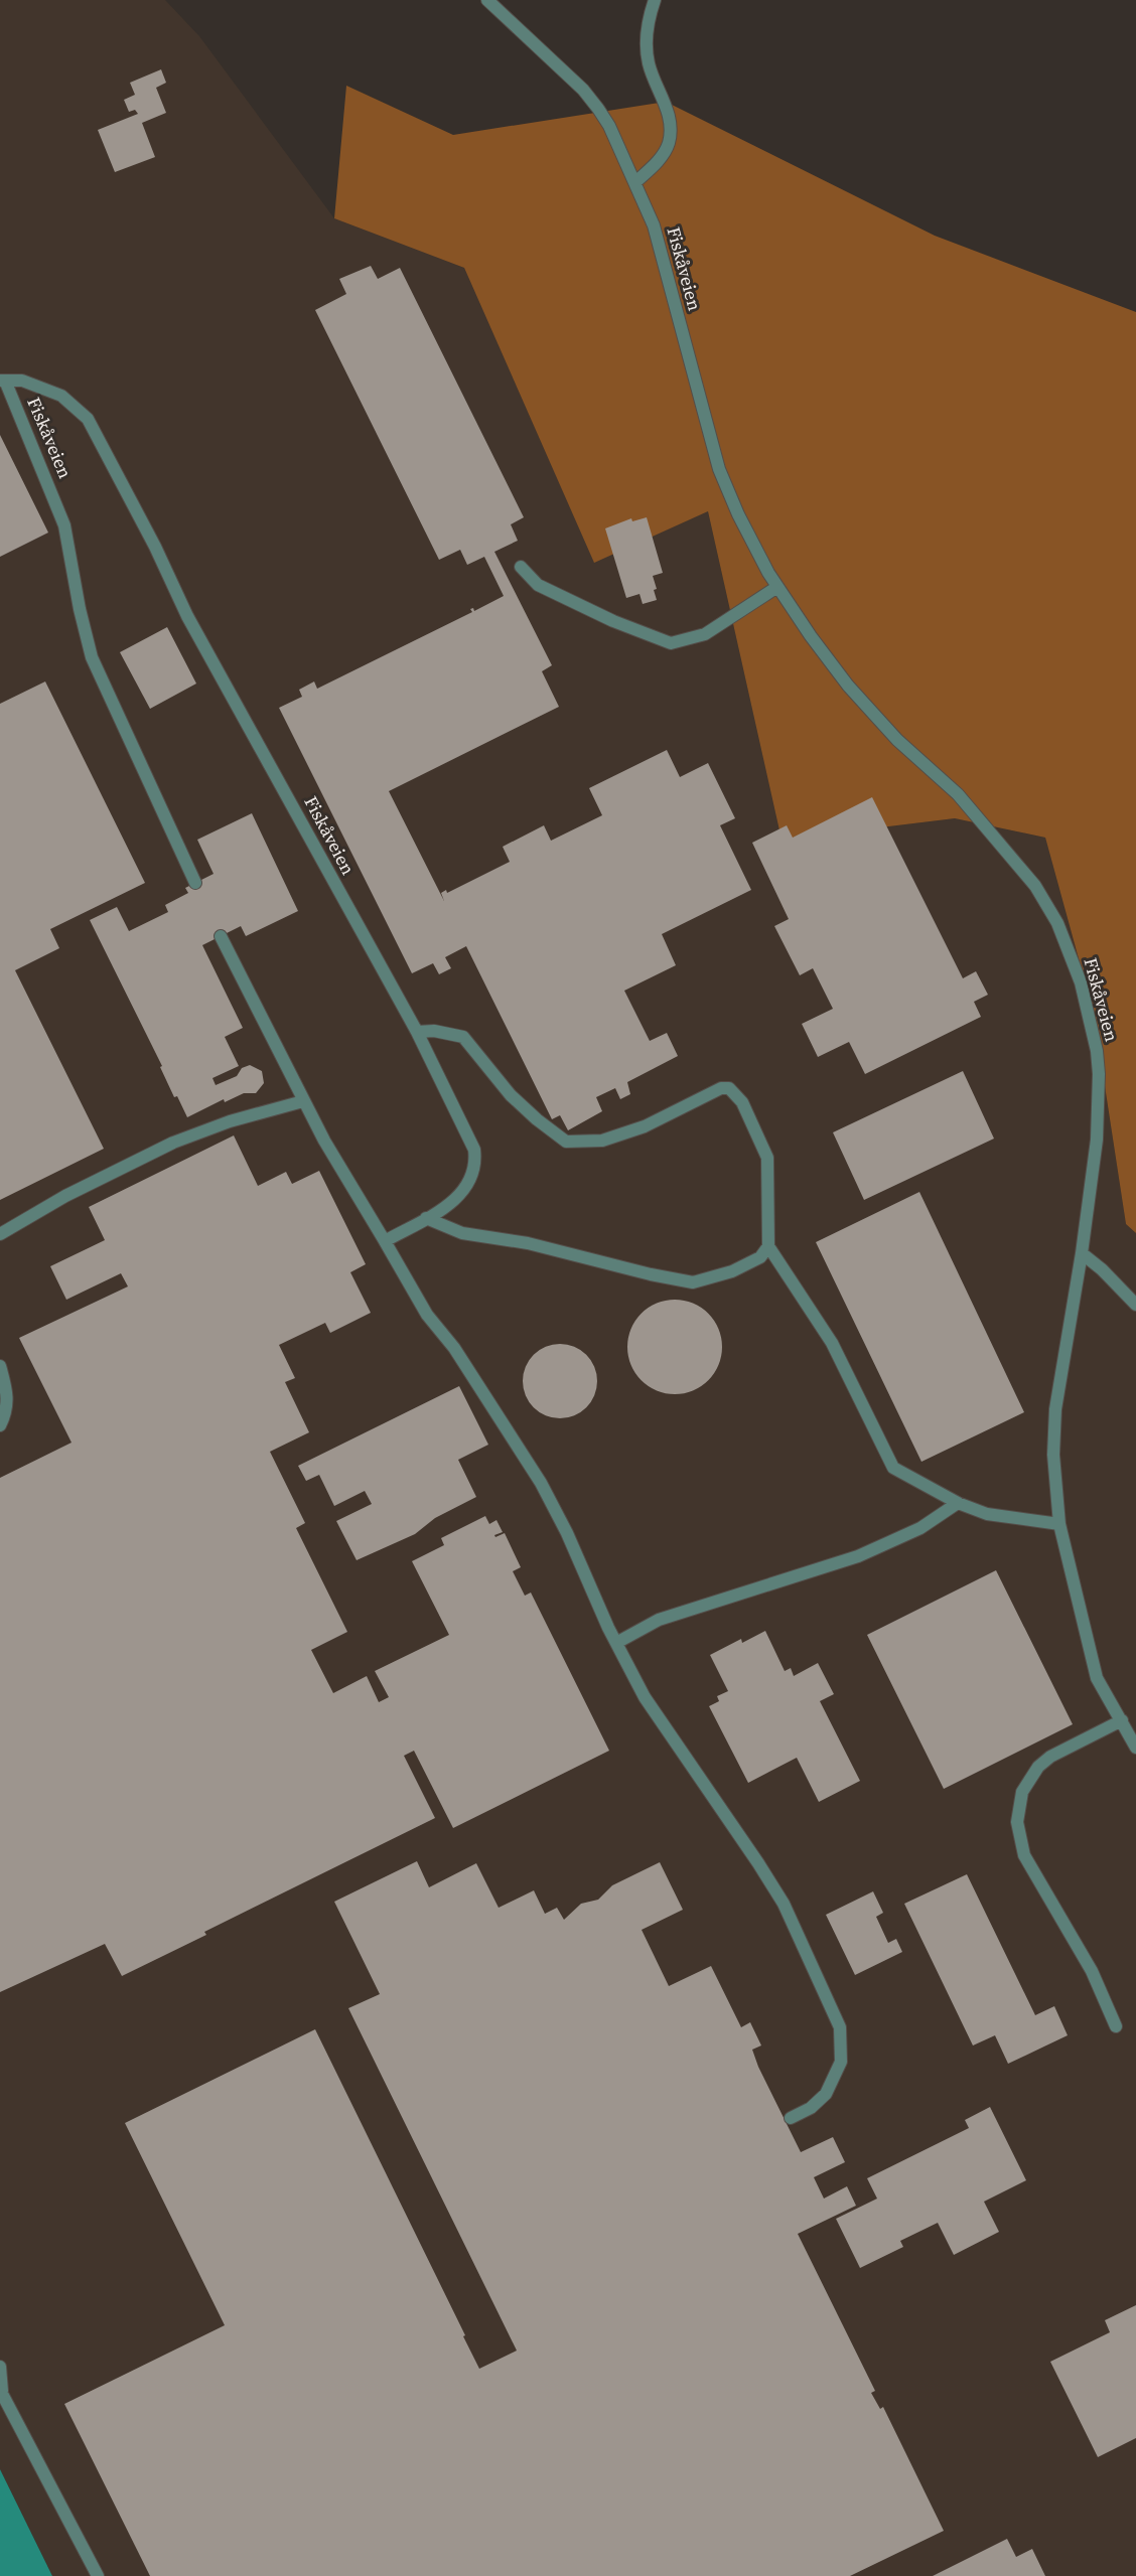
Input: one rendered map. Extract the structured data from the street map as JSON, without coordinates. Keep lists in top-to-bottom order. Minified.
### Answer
{"streets":{"lane":["Fiskåveien"]}}
